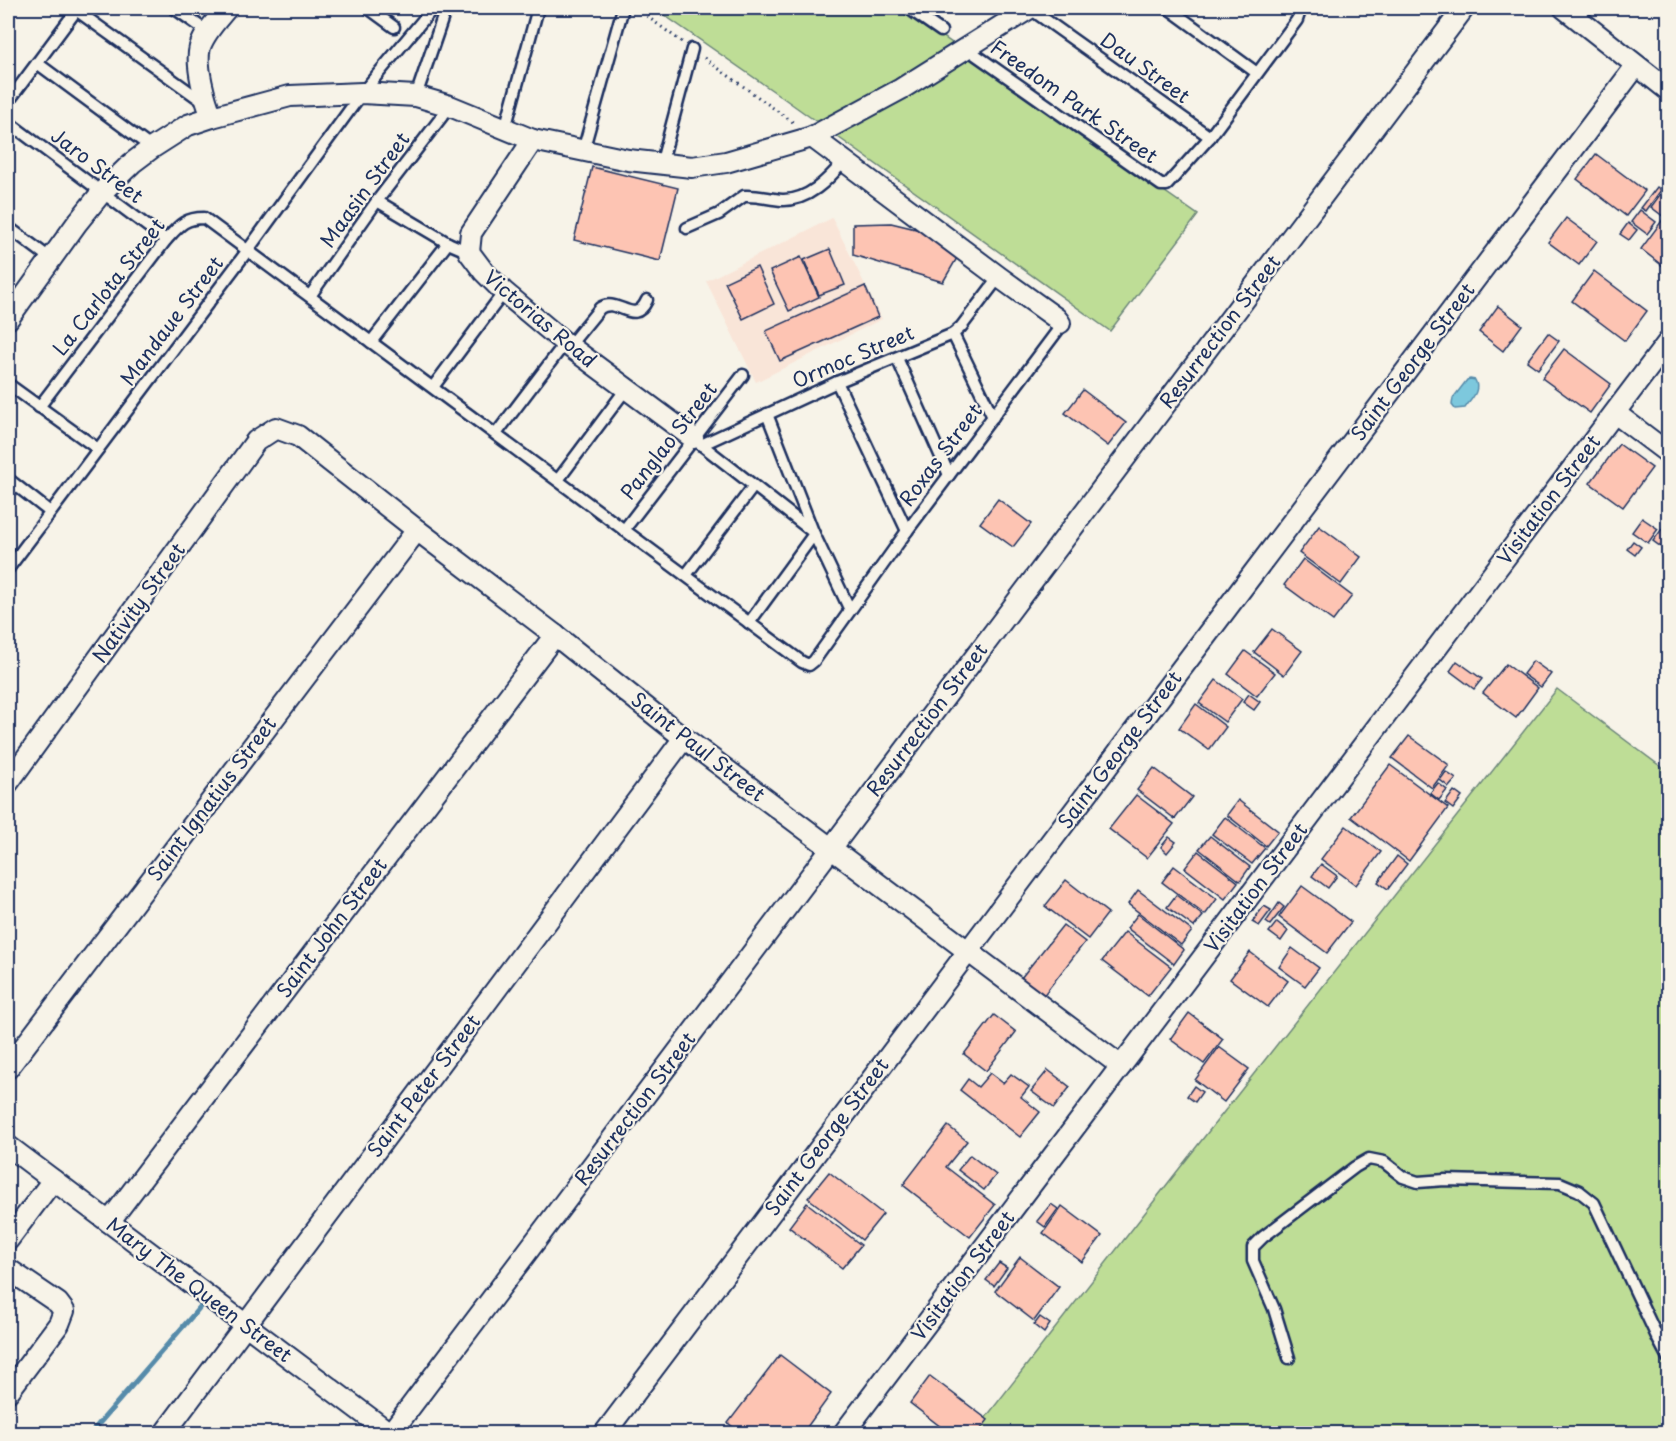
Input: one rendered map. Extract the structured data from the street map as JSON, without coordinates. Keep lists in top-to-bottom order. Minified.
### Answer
{"streets":{"street":["Victorias Road","Resurrection Street","Saint George Street","Visitation Street","Nativity Street","Saint Paul Street","Saint Ignatius Street","Saint John Street","Saint Peter Street","Mary The Queen Street"],"lane":["Dau Street","Freedom Park Street","Jaro Street","Maasin Street","La Carlota Street","Mandaue Street","Ormoc Street","Panglao Street","Roxas Street"]},"crossings":[["Dau Street","Freedom Park Street"],["Jaro Street","La Carlota Street"],["La Carlota Street","Mandaue Street"],["Victorias Road","Ormoc Street"],["Victorias Road","Panglao Street"],["Resurrection Street","Saint Paul Street"],["Resurrection Street","Mary The Queen Street"],["Ormoc Street","Panglao Street"],["Saint George Street","Saint Paul Street"],["Visitation Street","Saint Paul Street"],["Nativity Street","Saint Paul Street"],["Saint Paul Street","Saint Ignatius Street"],["Saint Paul Street","Saint John Street"],["Saint Paul Street","Saint Peter Street"],["Saint John Street","Mary The Queen Street"],["Saint Peter Street","Mary The Queen Street"]]}
